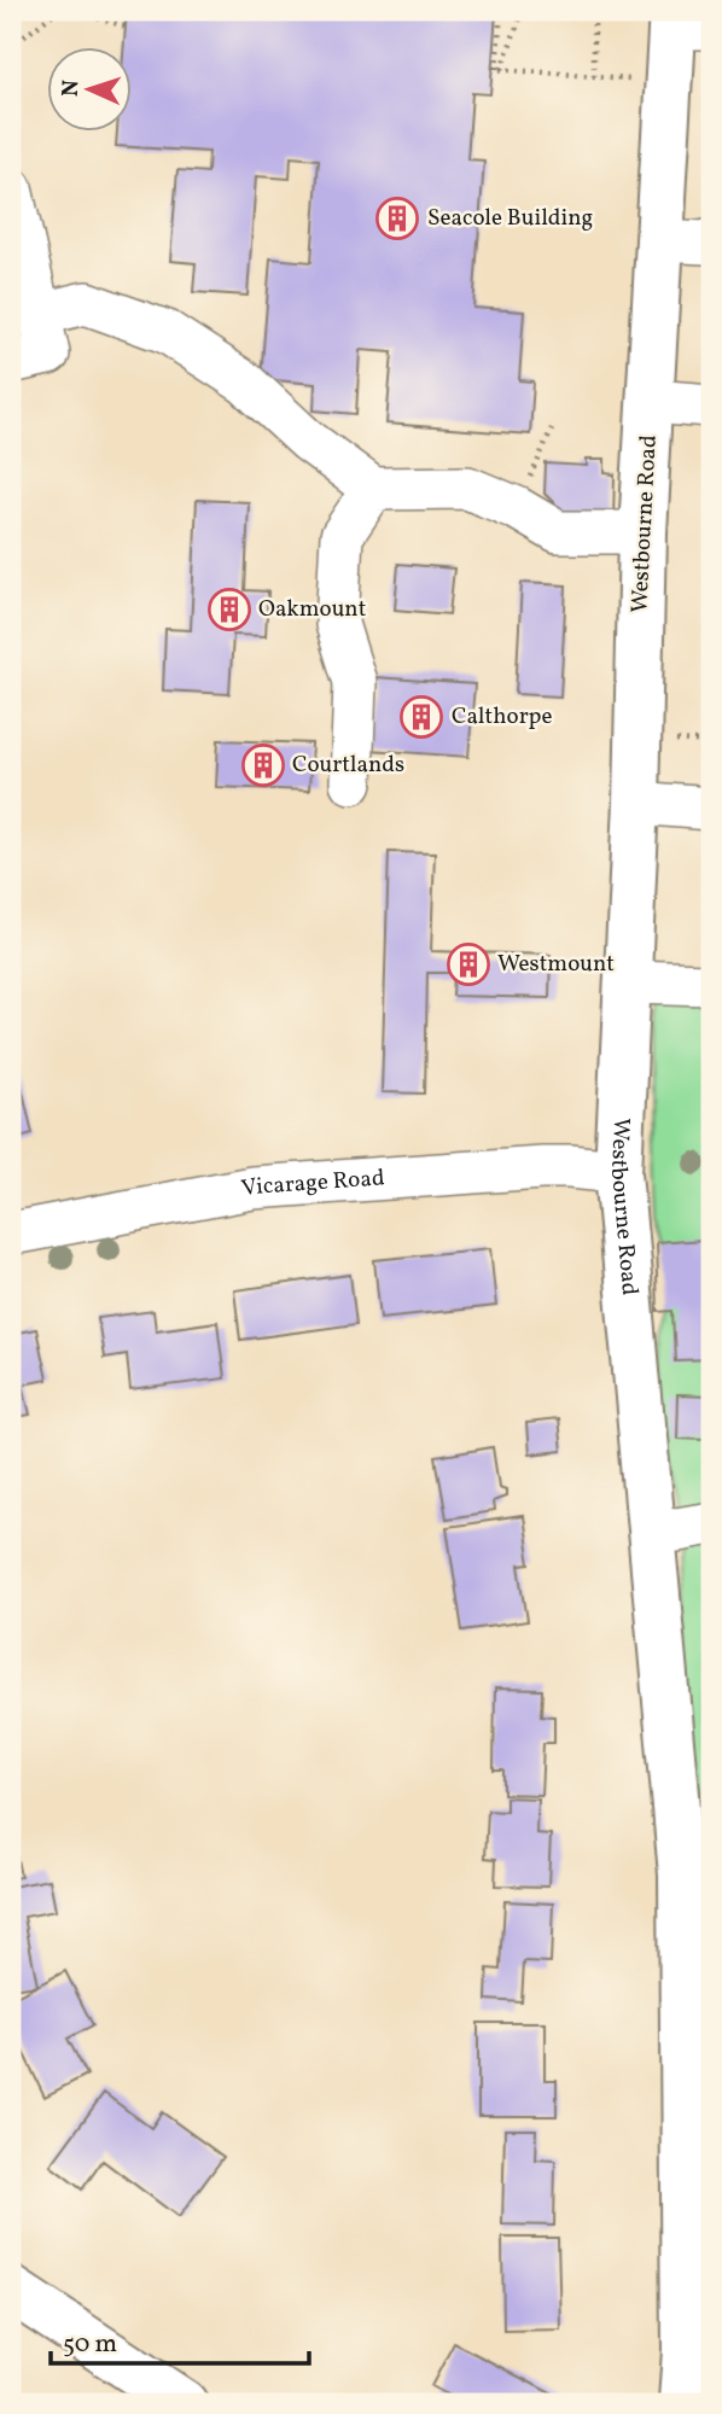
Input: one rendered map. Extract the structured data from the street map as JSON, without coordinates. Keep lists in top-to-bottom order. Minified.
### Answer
{"streets":{"main road":["Westbourne Road"],"street":["Vicarage Road"]},"crossings":[["Westbourne Road","Vicarage Road"]],"places":{"building":["Seacole Building","Oakmount","Calthorpe","Courtlands","Westmount"]},"scale_bar":"50 m","north":"left"}
